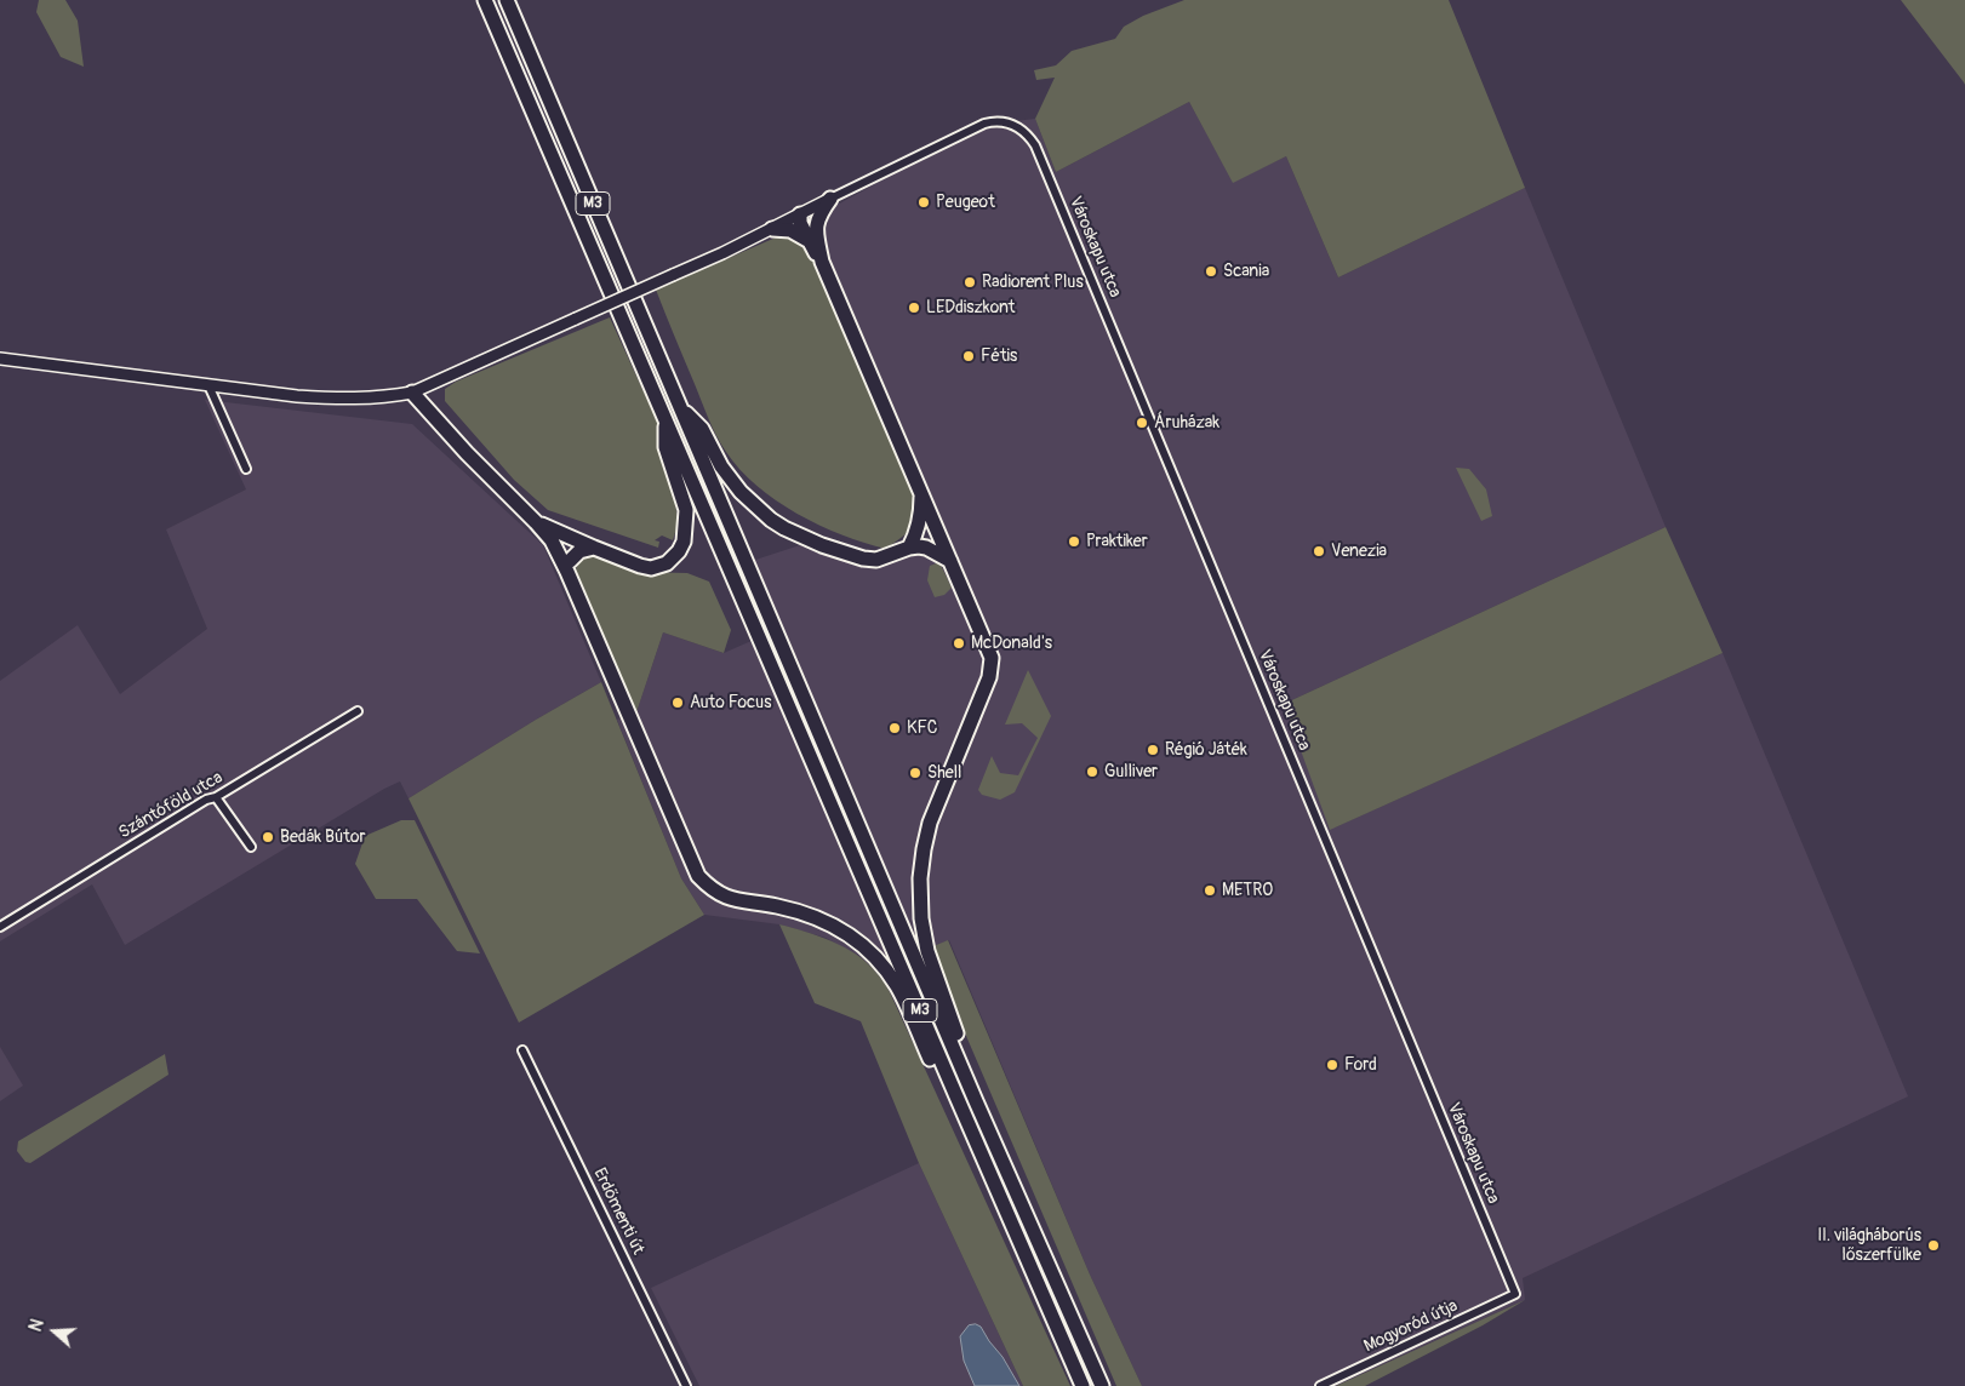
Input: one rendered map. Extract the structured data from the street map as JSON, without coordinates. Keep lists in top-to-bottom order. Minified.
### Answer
{"streets":{"highway":["M3"],"street":["Városkapu utca","Szántóföld utca","Erdőmenti út","Mogyoród útja"]},"crossings":[["Városkapu utca","Mogyoród útja"]],"places":["Peugeot","Scania","Radiorent Plus","LEDdiszkont","Fétis","Áruházak","Praktiker","Venezia","McDonald's","Auto Focus","KFC","Régió Játék","Gulliver","Shell","Bedák Bútor","METRO","Ford","II. világháborús lőszerfülke"],"north":"left"}
